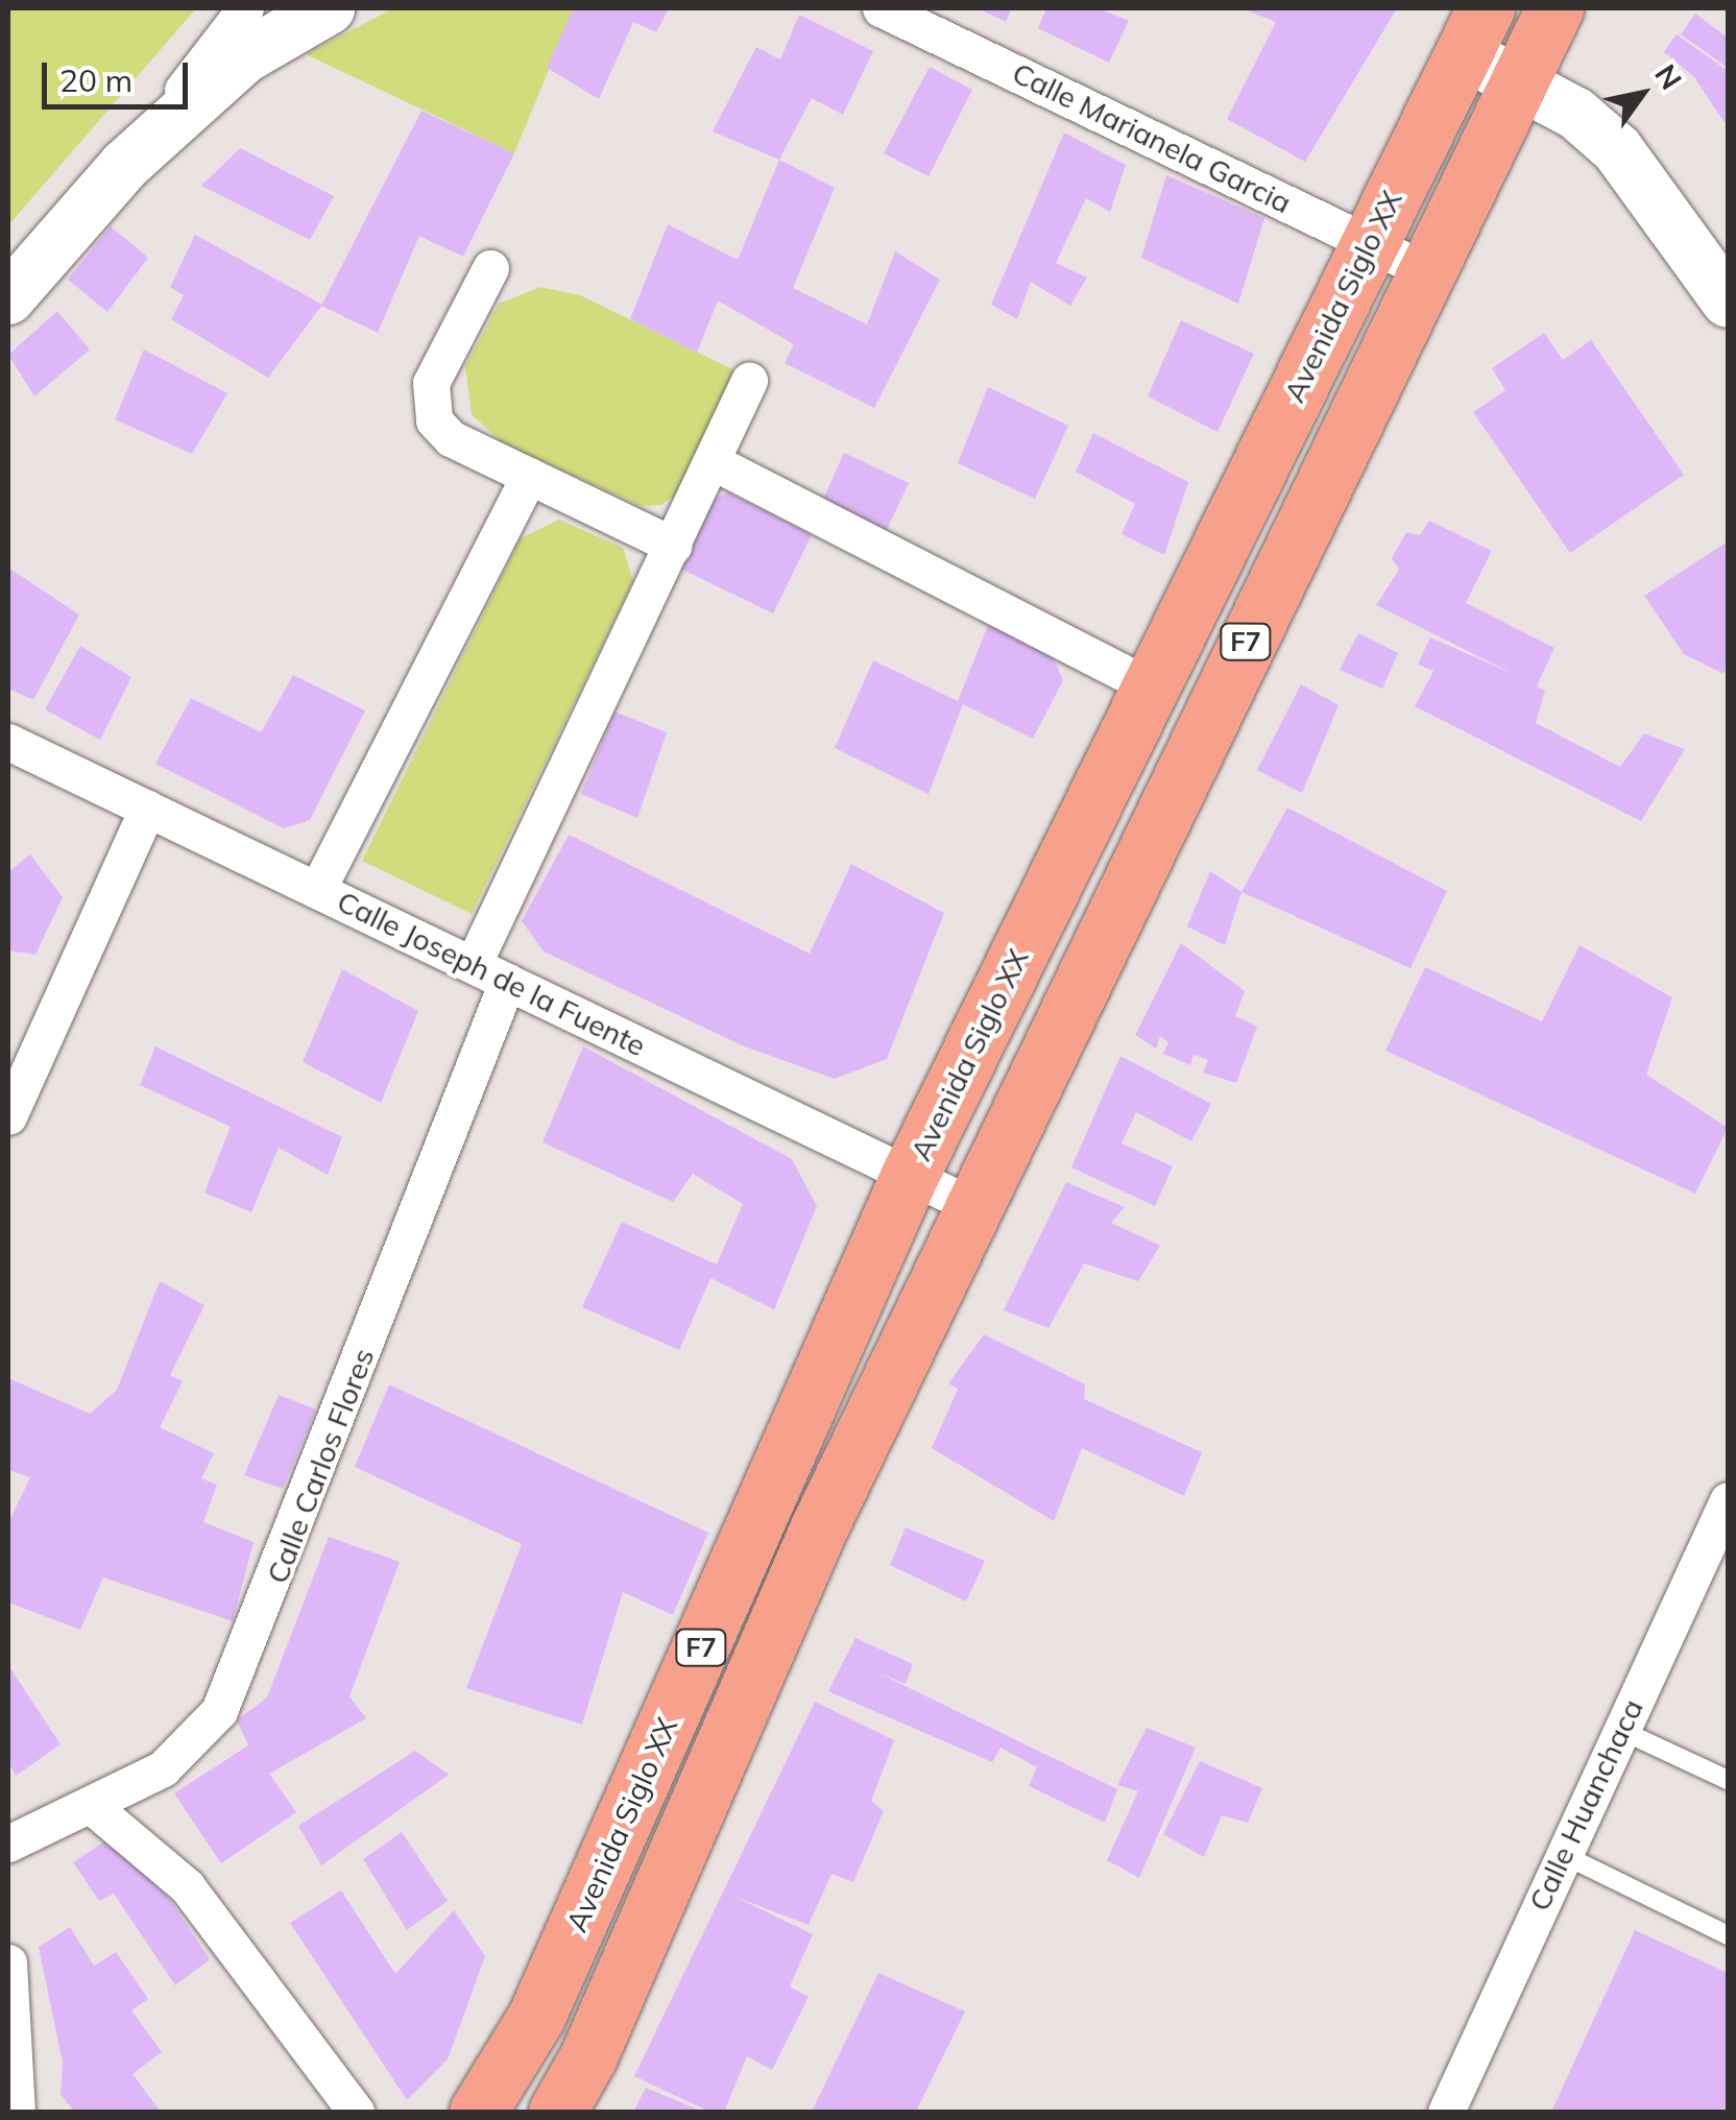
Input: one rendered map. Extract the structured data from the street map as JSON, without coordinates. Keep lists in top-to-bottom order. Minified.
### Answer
{"streets":{"highway":["Avenida Siglo XX","F7"],"street":["Calle Marianela Garcia","Calle Joseph de la Fuente","Calle Carlos Flores","Calle Huanchaca"]},"crossings":[["Calle Marianela Garcia","Avenida Siglo XX"],["Avenida Siglo XX","Calle Joseph de la Fuente"],["Calle Joseph de la Fuente","Calle Carlos Flores"]],"scale_bar":"20 m","north":"top right"}
